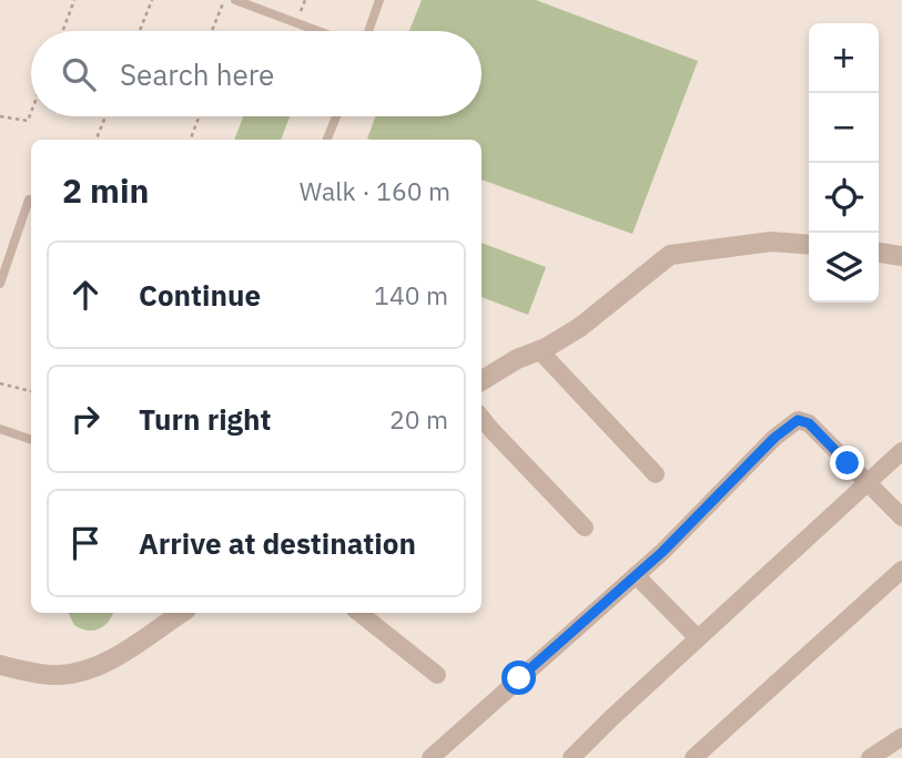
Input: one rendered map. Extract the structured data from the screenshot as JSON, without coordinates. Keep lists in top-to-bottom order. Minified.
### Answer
{"page":{"map_buttons":["+","−"],"search":"Search here","heading":["2 min","Walk · 160 m"],"list":[["Continue","140 m"],["Turn right","20 m"],"Arrive at destination"]}}
